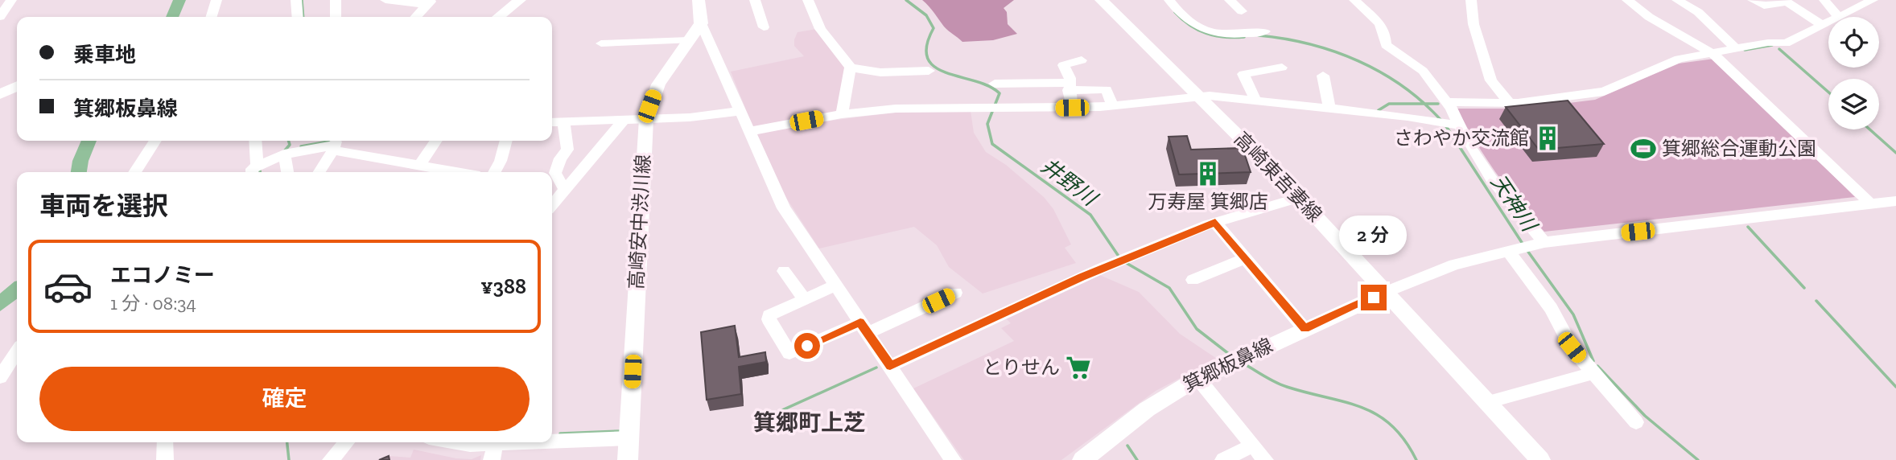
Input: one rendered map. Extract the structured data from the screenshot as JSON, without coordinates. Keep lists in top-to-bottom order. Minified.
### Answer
{"streets":{"main road":["高崎東吾妻線","高崎安中渋川線","箕郷板鼻線"]},"crossings":[["高崎東吾妻線","箕郷板鼻線"]],"districts":["箕郷町上芝"],"water":["井野川","天神川"],"places":{"building":["さわやか交流館","万寿屋 箕郷店"],"sports":["箕郷総合運動公園"],"supermarket":["とりせん"]},"page":{"banner":["乗車地","箕郷板鼻線"],"heading":"車両を選択","bubble":"2 分","list":[{"name":"エコノミー","note":"1 分 · 08:34","value":"¥388"}],"buttons":"確定"}}
